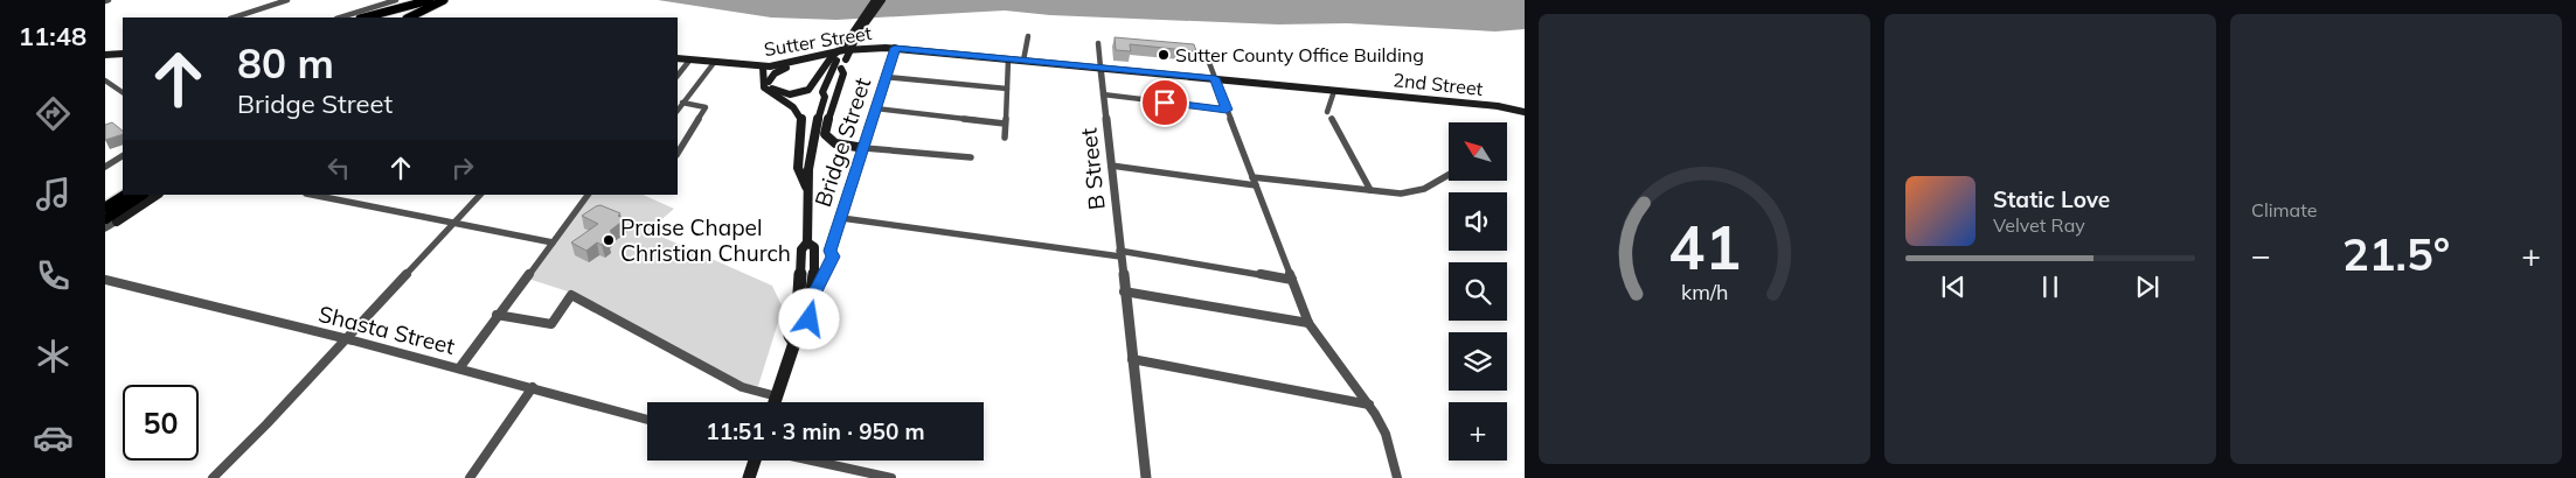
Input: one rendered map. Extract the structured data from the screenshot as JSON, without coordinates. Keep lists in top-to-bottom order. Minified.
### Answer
{"streets":{"main road":["Sutter Street","2nd Street","Bridge Street"],"street":["B Street","Shasta Street"]},"crossings":[["Sutter Street","2nd Street"],["Sutter Street","Bridge Street"],["2nd Street","Bridge Street"],["2nd Street","B Street"]],"places":["Sutter County Office Building","Praise Chapel Christian Church"],"north":"top left","page":{"tabs":"11:48","tile":"Climate","turn":["80 m","Bridge Street"],"map_buttons":"+","song":["Static Love","Velvet Ray"],"heat":["−","21.5°","+"],"limit":"50","trip":"11:51 · 3 min · 950 m","gauge":["41","km/h"]}}
